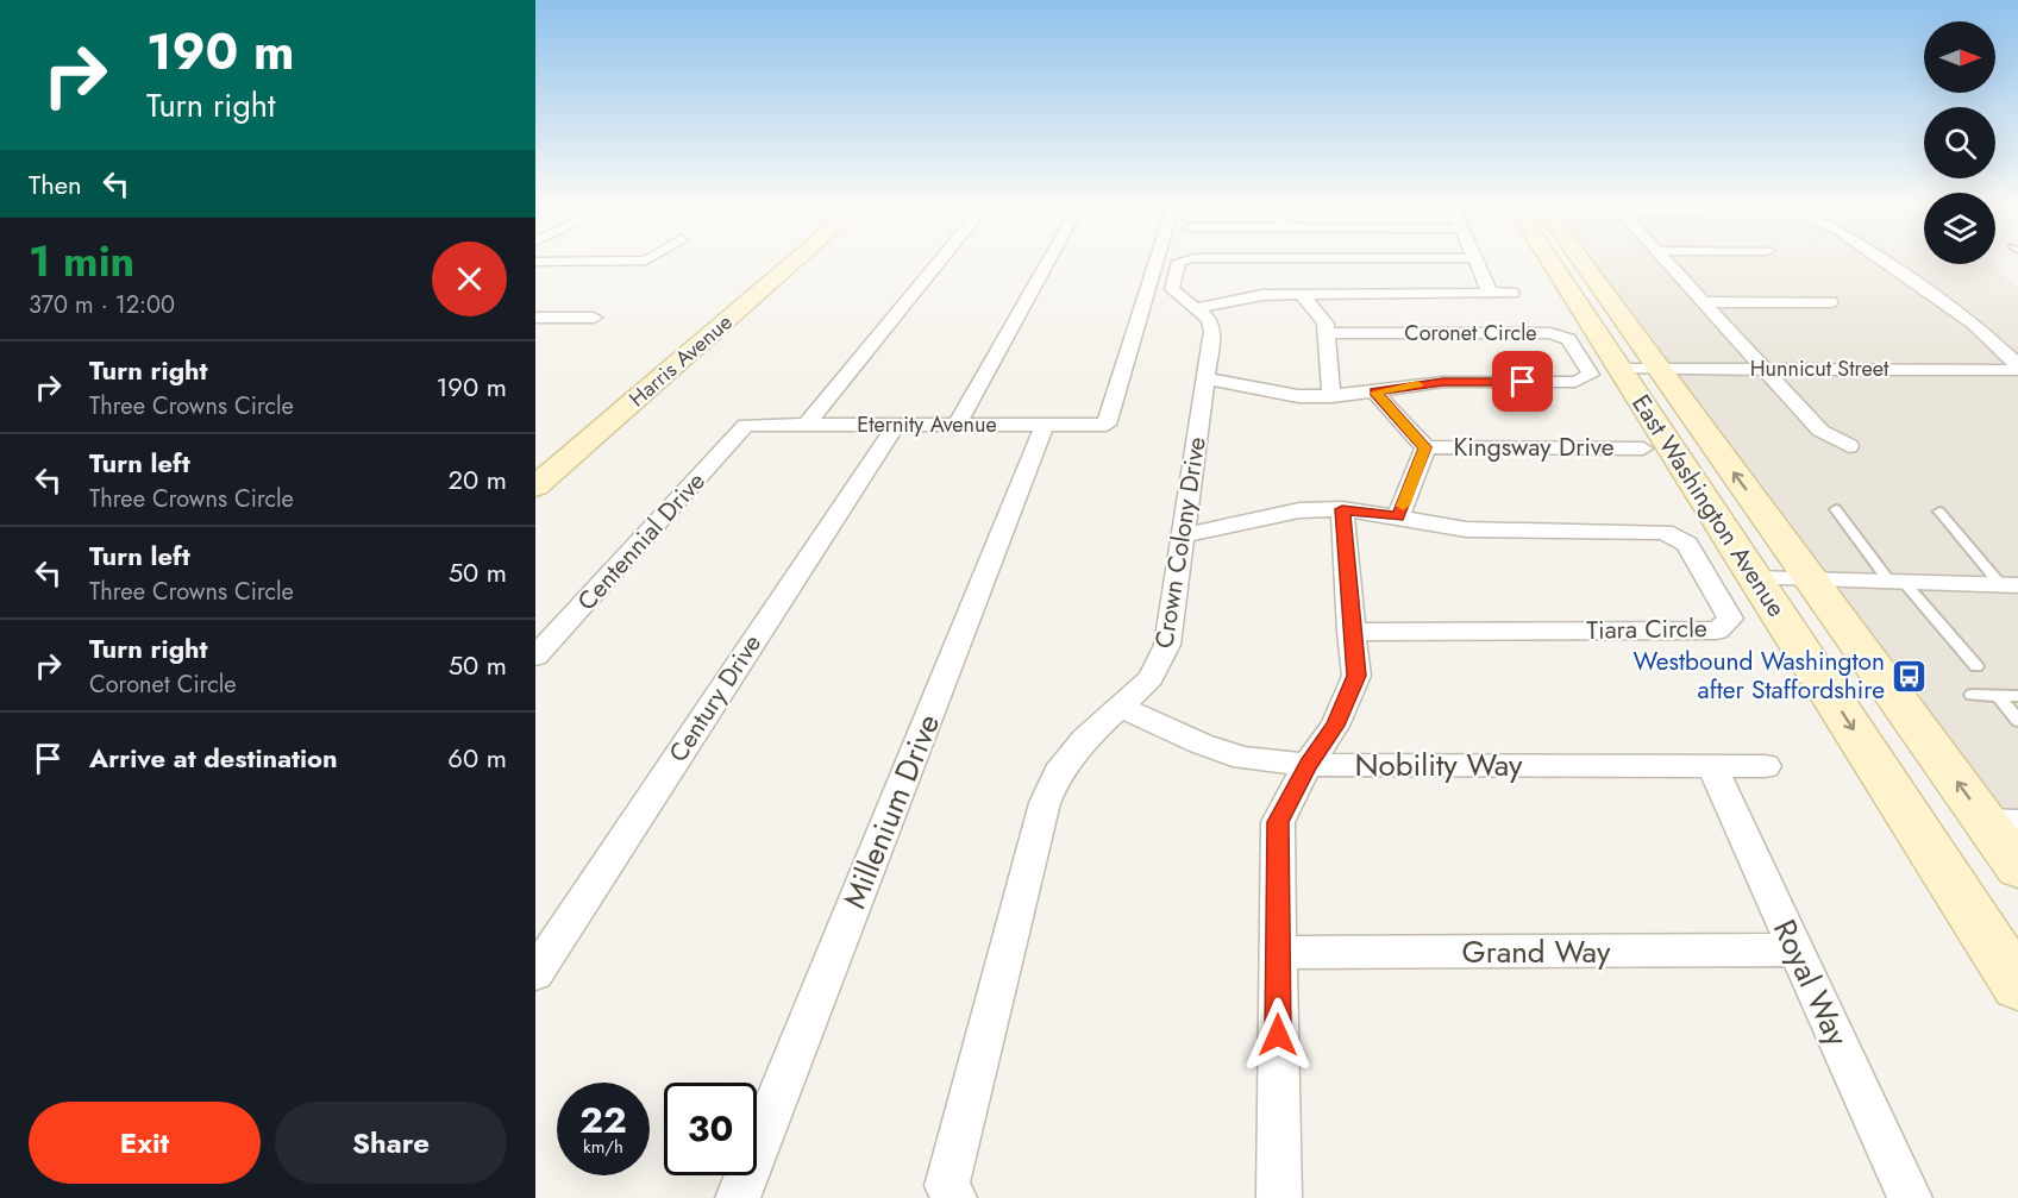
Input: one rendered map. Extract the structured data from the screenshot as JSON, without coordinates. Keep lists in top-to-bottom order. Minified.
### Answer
{"streets":{"main road":["Harris Avenue","East Washington Avenue"],"street":["Coronet Circle","Hunnicut Street","Eternity Avenue","Kingsway Drive","Centennial Drive","Crown Colony Drive","Tiara Circle","Century Drive","Nobility Way","Millenium Drive","Grand Way","Royal Way"]},"crossings":[["Hunnicut Street","East Washington Avenue"],["Eternity Avenue","Centennial Drive"],["Eternity Avenue","Century Drive"],["Eternity Avenue","Millenium Drive"],["Kingsway Drive","East Washington Avenue"],["Crown Colony Drive","Nobility Way"],["Nobility Way","Royal Way"],["Grand Way","Royal Way"]],"places":{"bus stop":["Westbound Washington after Staffordshire"]},"north":"right","page":{"turn":["190 m","Turn right"],"then":"Then","heading":["1 min","370 m · 12:00"],"list":[{"name":"Turn right","note":"Three Crowns Circle","value":"190 m"},{"name":"Turn left","note":"Three Crowns Circle","value":"20 m"},{"name":"Turn left","note":"Three Crowns Circle","value":"50 m"},{"name":"Turn right","note":"Coronet Circle","value":"50 m"},{"name":"Arrive at destination","value":"60 m"}],"speed":"22 km/h","limit":"30","buttons":["Exit","Share"]}}
